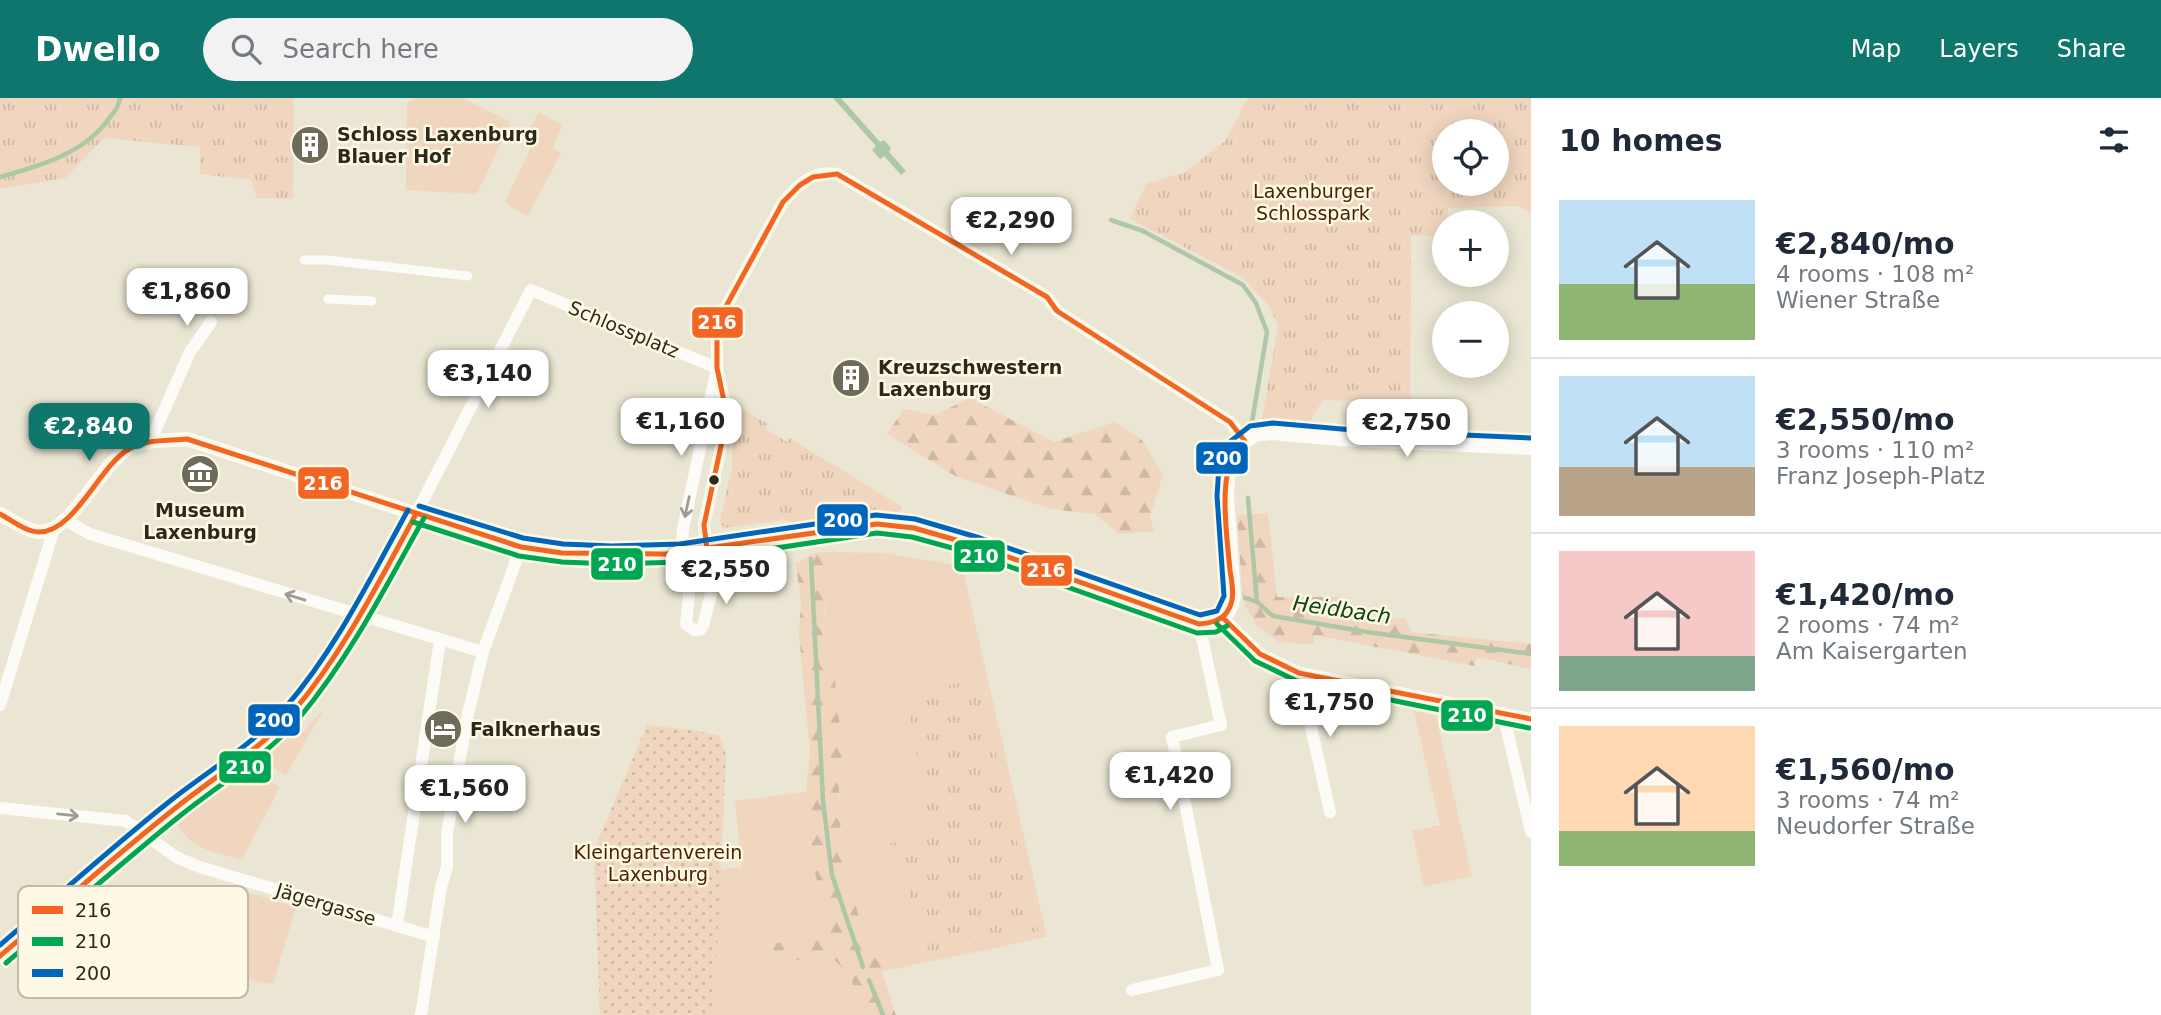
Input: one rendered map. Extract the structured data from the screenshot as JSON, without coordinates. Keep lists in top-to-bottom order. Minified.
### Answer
{"streets":{"street":["Schlossplatz","Jägergasse"]},"water":["Heidbach"],"parks":["Laxenburger Schlosspark","Kleingartenverein Laxenburg"],"places":{"building":["Schloss Laxenburg Blauer Hof","Kreuzschwestern Laxenburg"],"museum":["Museum Laxenburg"],"hotel":["Falknerhaus"]},"lines":["transit line 216","transit line 200","transit line 210"],"legend":["216","210","200"],"page":{"header":"Dwello","search":"Search here","nav":["Map","Layers","Share"],"heading":"10 homes","map_buttons":["+","−"],"list":[{"name":"€2,840/mo","note":"4 rooms · 108 m² · Wiener Straße"},{"name":"€2,550/mo","note":"3 rooms · 110 m² · Franz Joseph-Platz"},{"name":"€1,420/mo","note":"2 rooms · 74 m² · Am Kaisergarten"},{"name":"€1,560/mo","note":"3 rooms · 74 m² · Neudorfer Straße"}],"price":["€2,290","€1,860","€3,140","€1,160","€2,750","€2,840","€2,550","€1,750","€1,420","€1,560"]}}
